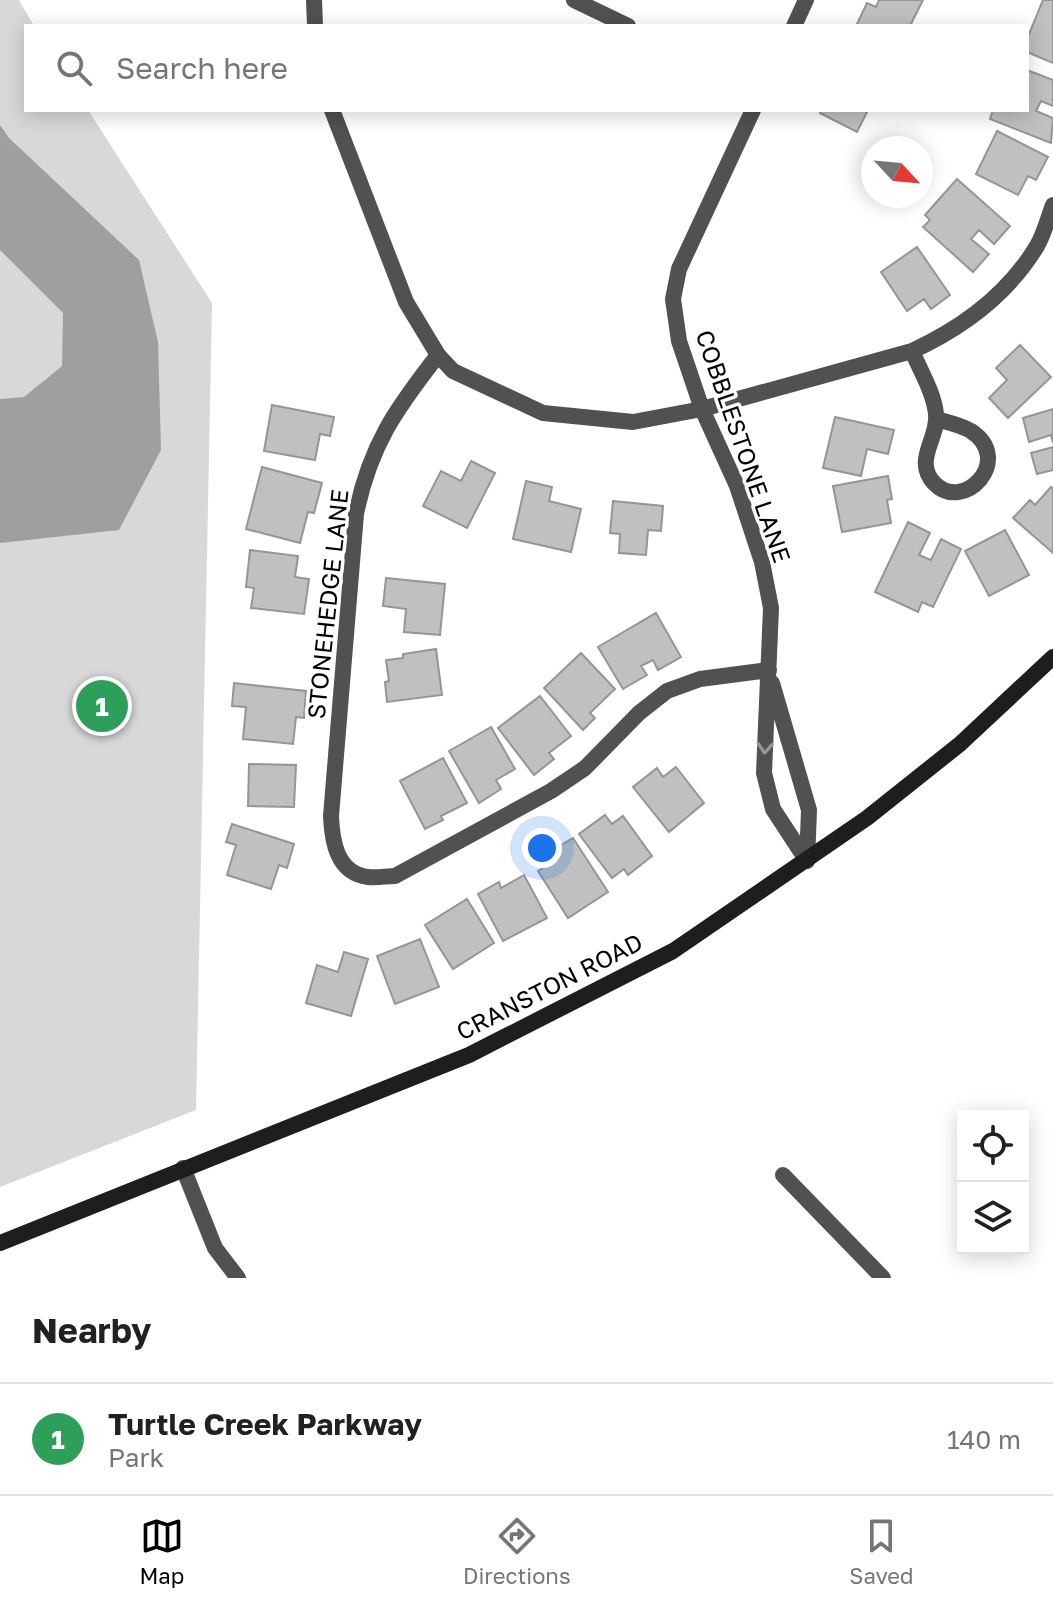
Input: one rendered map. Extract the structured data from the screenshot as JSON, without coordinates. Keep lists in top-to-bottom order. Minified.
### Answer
{"streets":{"street":["COBBLESTONE LANE","STONEHEDGE LANE","CRANSTON ROAD"]},"crossings":[["COBBLESTONE LANE","STONEHEDGE LANE"],["COBBLESTONE LANE","CRANSTON ROAD"]],"north":"bottom right","page":{"search":"Search here","pins":"1","heading":"Nearby","list":[{"mark":"1","name":"Turtle Creek Parkway","note":"Park","value":"140 m"}],"nav":["Map","Directions","Saved"]}}
